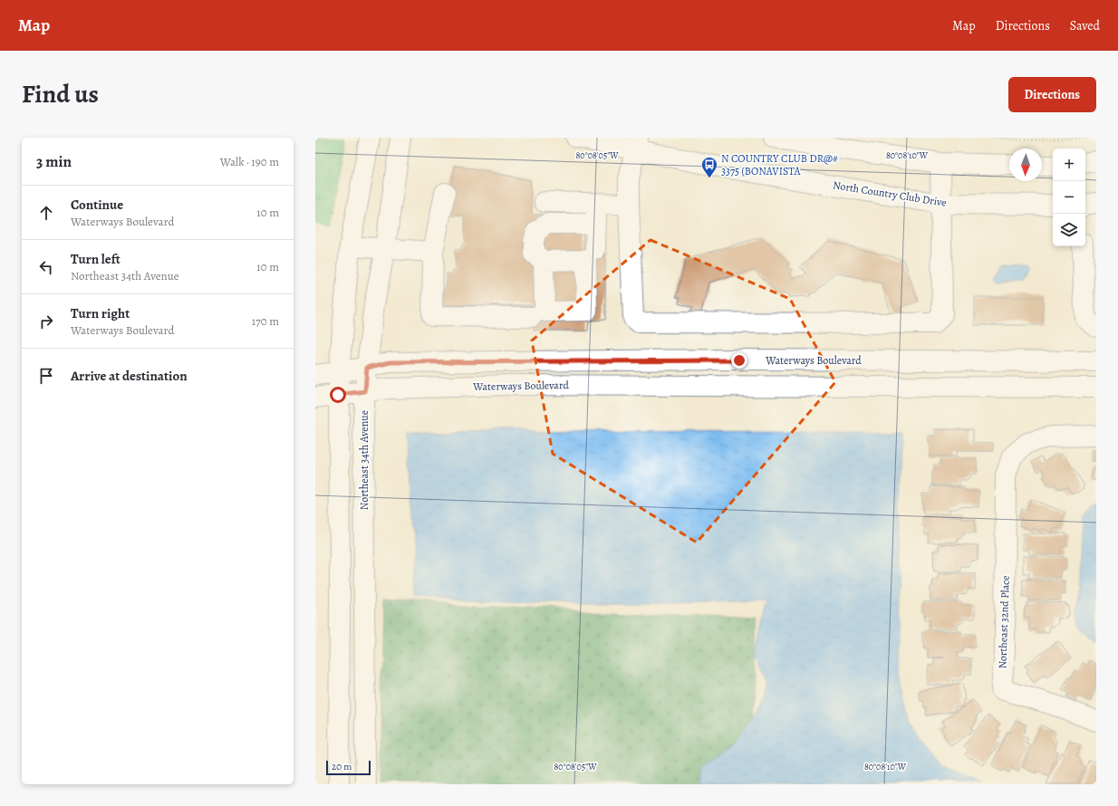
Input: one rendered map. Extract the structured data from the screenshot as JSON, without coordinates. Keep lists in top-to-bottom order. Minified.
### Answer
{"streets":{"street":["North Country Club Drive","Waterways Boulevard","Northeast 34th Avenue","Northeast 32nd Place"]},"crossings":[["Waterways Boulevard","Northeast 34th Avenue"]],"places":{"bus stop":["N COUNTRY CLUB DR@# 3375 (BONAVISTA"]},"scale_bar":"20 m","north":"bottom","page":{"header":"Map","nav":["Map","Directions","Saved"],"title":"Find us","buttons":"Directions","heading":["3 min","Walk · 190 m"],"map_buttons":["+","−"],"list":[["Continue","Waterways Boulevard","10 m"],["Turn left","Northeast 34th Avenue","10 m"],["Turn right","Waterways Boulevard","170 m"],"Arrive at destination"],"scale":"20 m"},"coordinates":["80°08'05\"W","80°08'10\"W"]}
